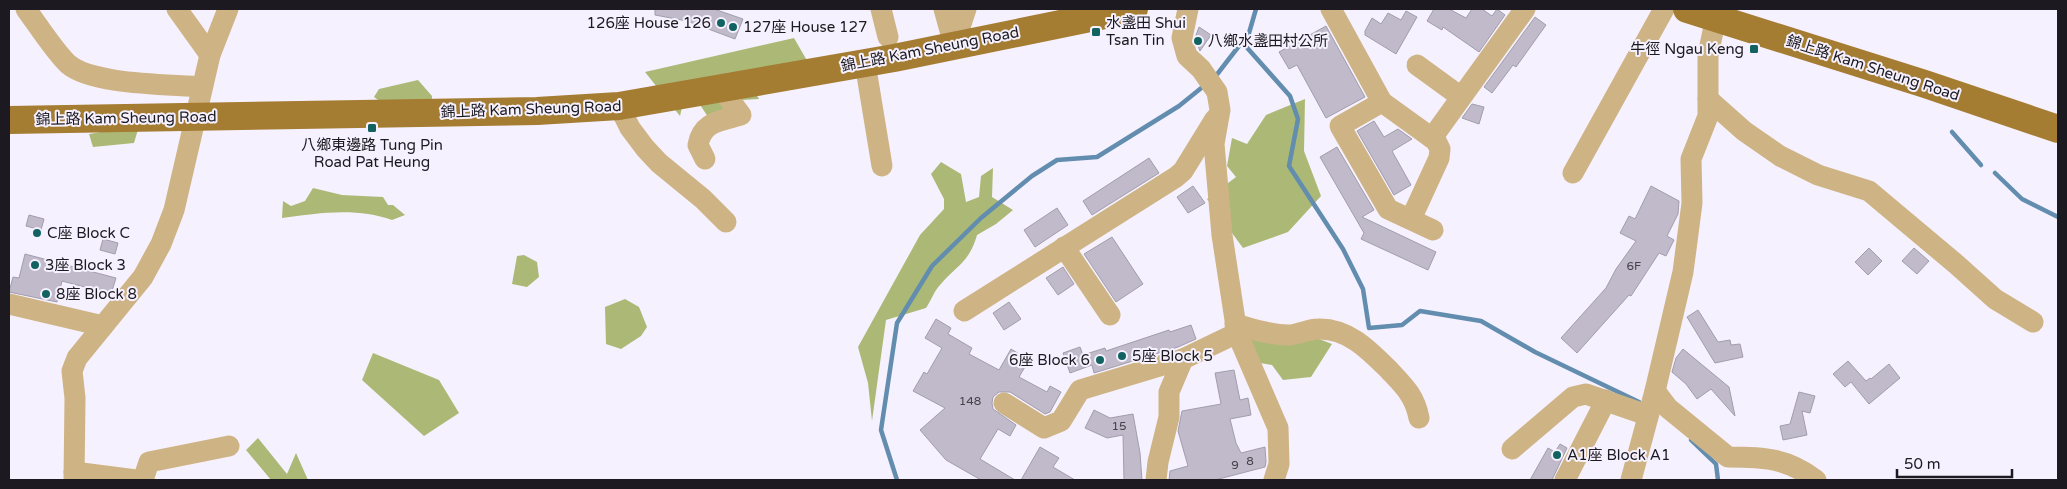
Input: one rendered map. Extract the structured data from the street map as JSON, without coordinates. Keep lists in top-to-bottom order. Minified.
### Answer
{"streets":{"main road":["錦上路 Kam Sheung Road"]},"places":{"other":["126座 House 126","127座 House 127","八鄉水盞田村公所","C座 Block C","3座 Block 3","8座 Block 8","5座 Block 5","6座 Block 6","A1座 Block A1"],"transit":["水盞田 Shui Tsan Tin","牛徑 Ngau Keng","八鄉東邊路 Tung Pin Road Pat Heung"]},"house_numbers":["6F","148","15","8","9"],"scale_bar":"50 m"}
